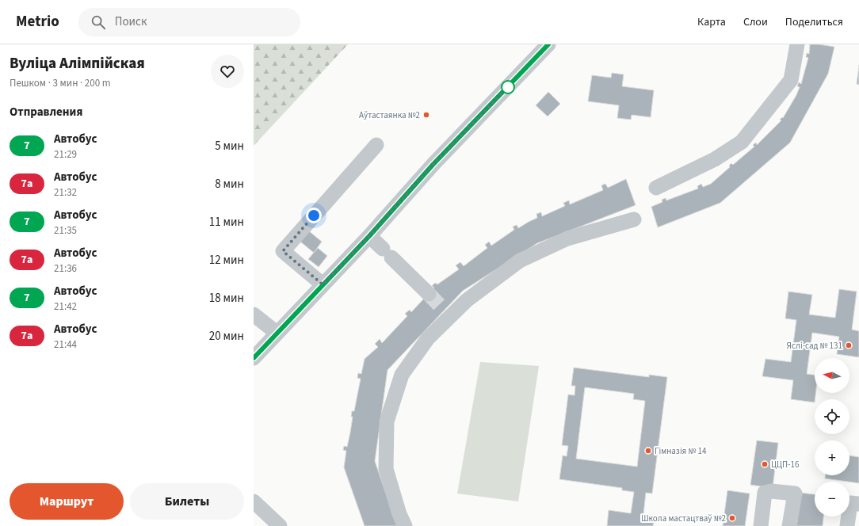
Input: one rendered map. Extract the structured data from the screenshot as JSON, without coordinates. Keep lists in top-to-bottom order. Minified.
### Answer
{"places":["Аўтастаянка №2","Яслі-сад № 131","Гімназія № 14","ЦЦП-16","Школа мастацтваў №2"],"lines":["bus line 7"],"north":"left","page":{"header":"Metrio","search":"Поиск","nav":["Карта","Слои","Поделиться"],"heading":[["Вуліца Алімпійская","Пешком · 3 мин · 200 m"],"Отправления"],"list":[{"mark":"7","name":"Автобус","note":"21:29","value":"5 мин"},{"mark":"7а","name":"Автобус","note":"21:32","value":"8 мин"},{"mark":"7","name":"Автобус","note":"21:35","value":"11 мин"},{"mark":"7а","name":"Автобус","note":"21:36","value":"12 мин"},{"mark":"7","name":"Автобус","note":"21:42","value":"18 мин"},{"mark":"7а","name":"Автобус","note":"21:44","value":"20 мин"}],"map_buttons":["+","−"],"buttons":["Маршрут","Билеты"]}}
